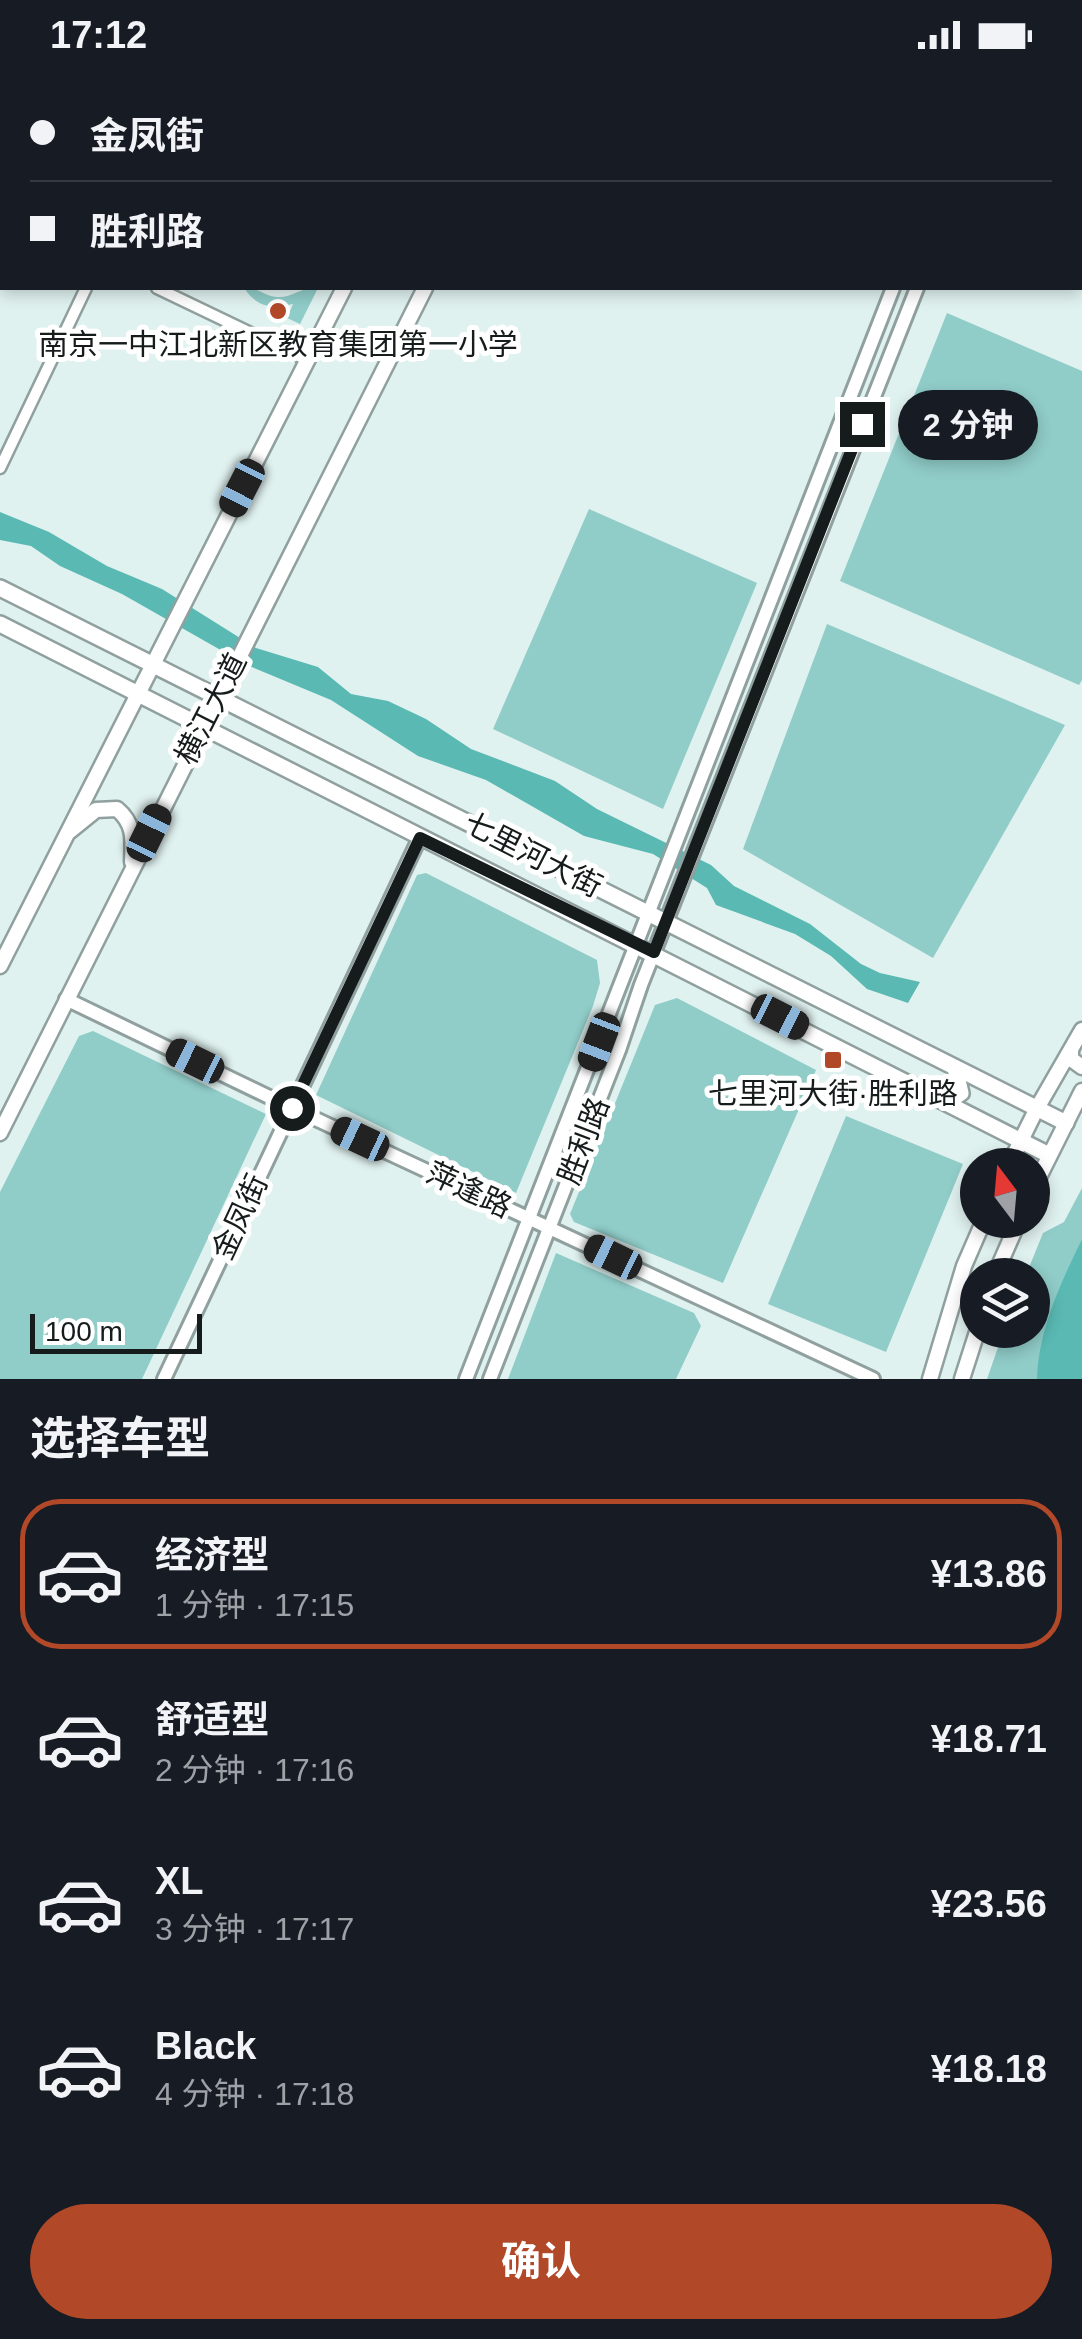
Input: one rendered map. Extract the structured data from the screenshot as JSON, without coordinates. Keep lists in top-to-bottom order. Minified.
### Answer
{"streets":{"main road":["横江大道","七里河大街"],"street":["胜利路","萍逢路","金凤街"]},"crossings":[["横江大道","七里河大街"],["横江大道","萍逢路"],["七里河大街","胜利路"],["七里河大街","金凤街"],["胜利路","萍逢路"],["萍逢路","金凤街"]],"places":{"other":["南京一中江北新区教育集团第一小学"],"transit":["七里河大街·胜利路"]},"scale_bar":"100 m","north":"top","page":{"status":"17:12","banner":["金凤街","胜利路"],"bubble":"2 分钟","scale":"100 m","heading":"选择车型","list":[{"name":"经济型","note":"1 分钟 · 17:15","value":"¥13.86"},{"name":"舒适型","note":"2 分钟 · 17:16","value":"¥18.71"},{"name":"XL","note":"3 分钟 · 17:17","value":"¥23.56"},{"name":"Black","note":"4 分钟 · 17:18","value":"¥18.18"}],"buttons":"确认"}}
